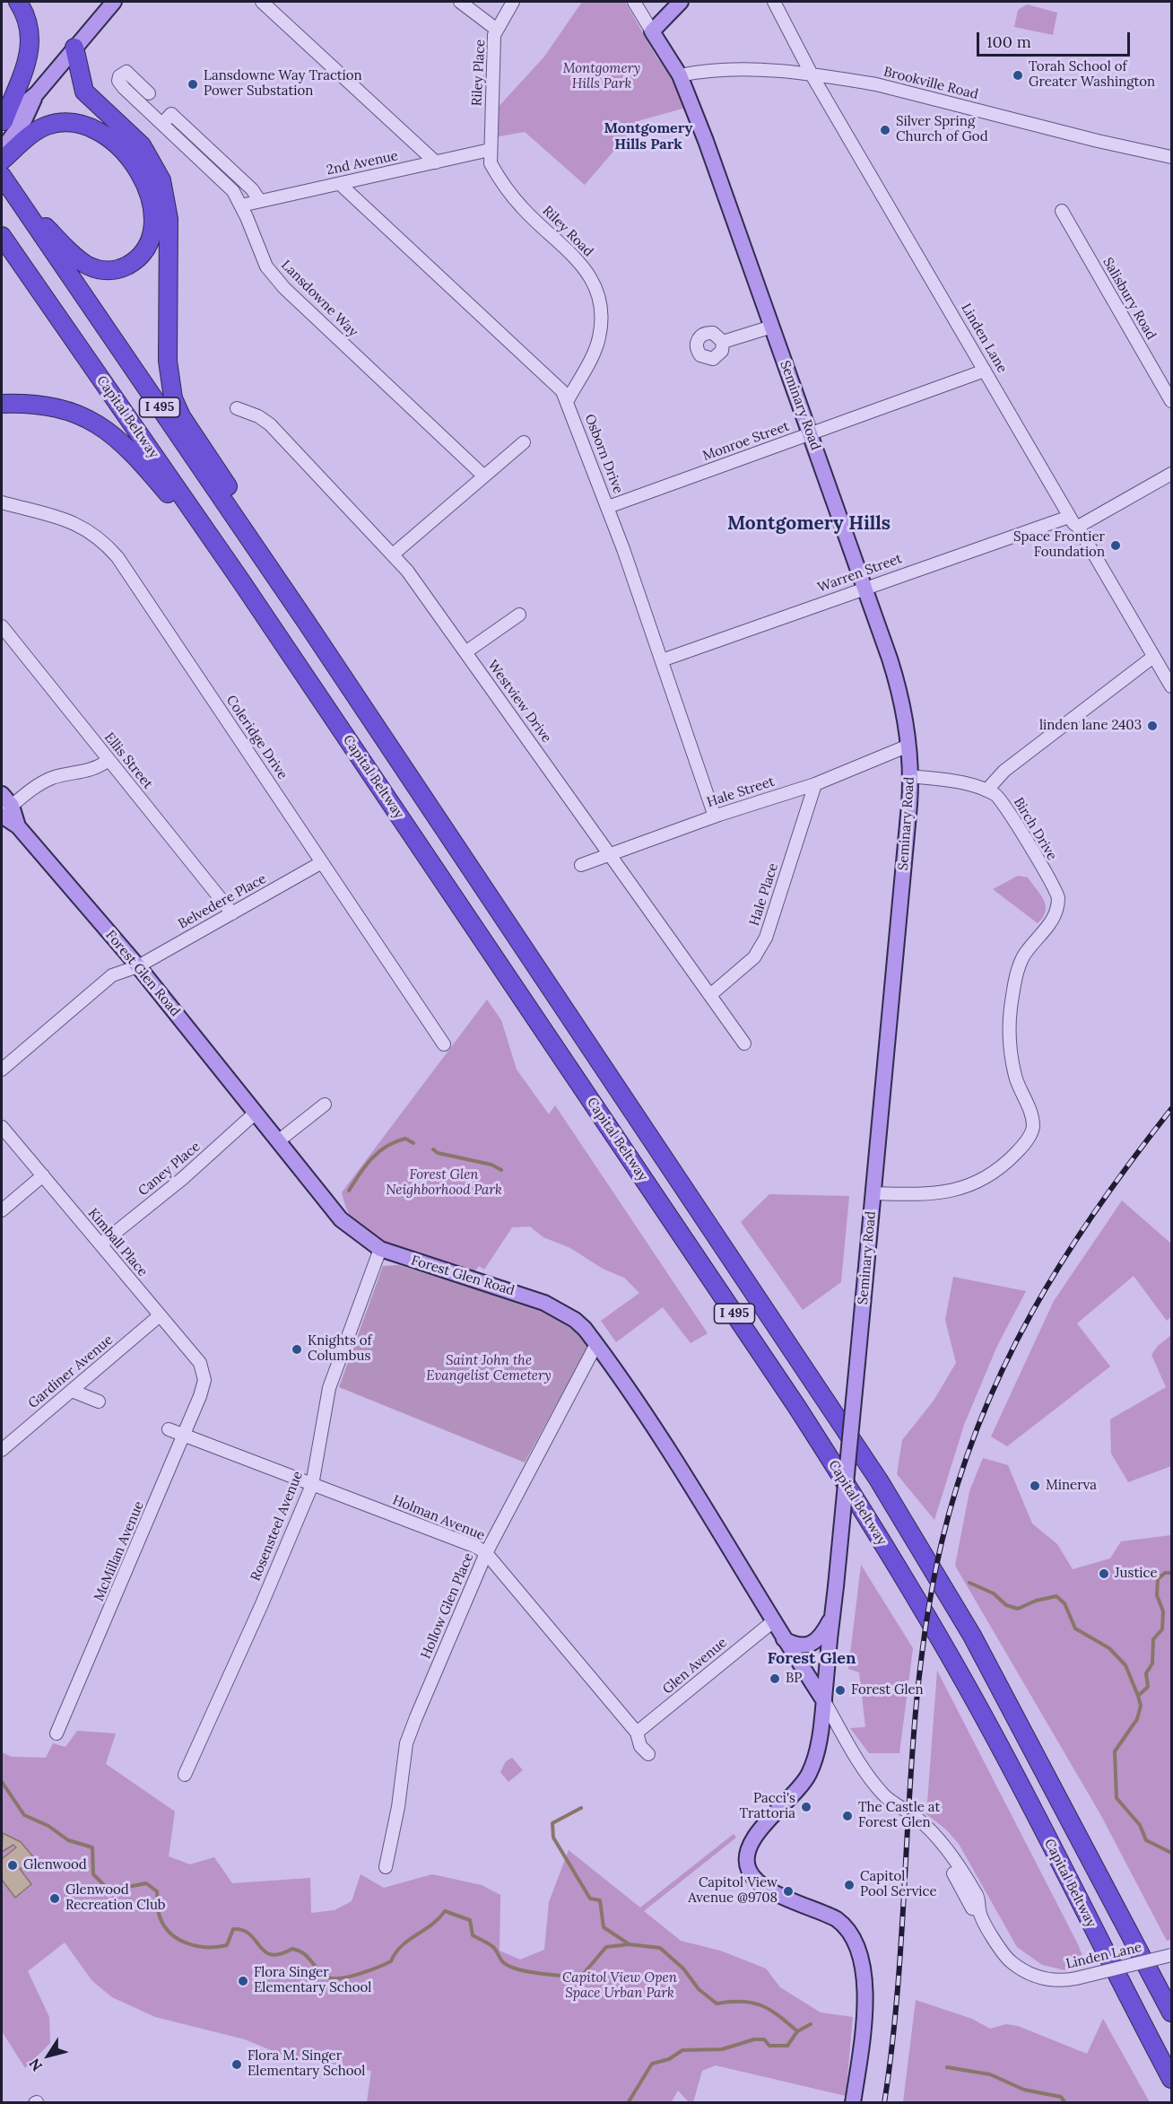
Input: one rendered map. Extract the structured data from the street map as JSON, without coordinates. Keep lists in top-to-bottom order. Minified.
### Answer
{"streets":{"highway":["I 495","Capital Beltway"],"main road":["Seminary Road","Forest Glen Road"],"street":["Riley Place","Brookville Road","2nd Avenue","Riley Road","Lansdowne Way","Salisbury Road","Linden Lane","Monroe Street","Osborn Drive","Warren Street","Westview Drive","Coleridge Drive","Ellis Street","Hale Street","Birch Drive","Hale Place","Belvedere Place","Caney Place","Kimball Place","Gardiner Avenue","Holman Avenue","Rosensteel Avenue","McMillan Avenue","Hollow Glen Place","Glen Avenue"]},"crossings":[["Riley Place","2nd Avenue"],["Riley Place","Riley Road"],["Brookville Road","Linden Lane"],["Brookville Road","Seminary Road"],["2nd Avenue","Riley Road"],["2nd Avenue","Lansdowne Way"],["2nd Avenue","Osborn Drive"],["Riley Road","Osborn Drive"],["Linden Lane","Monroe Street"],["Linden Lane","Warren Street"],["Linden Lane","Forest Glen Road"],["Seminary Road","Monroe Street"],["Seminary Road","Warren Street"],["Seminary Road","Hale Street"],["Seminary Road","Birch Drive"],["Seminary Road","Forest Glen Road"],["Monroe Street","Osborn Drive"],["Osborn Drive","Warren Street"],["Osborn Drive","Hale Street"],["Westview Drive","Hale Street"],["Westview Drive","Hale Place"],["Coleridge Drive","Belvedere Place"],["Ellis Street","Belvedere Place"],["Hale Street","Hale Place"],["Belvedere Place","Forest Glen Road"],["Forest Glen Road","Caney Place"],["Forest Glen Road","Rosensteel Avenue"],["Forest Glen Road","Hollow Glen Place"],["Forest Glen Road","Glen Avenue"],["Caney Place","Kimball Place"],["Kimball Place","Gardiner Avenue"],["Kimball Place","McMillan Avenue"],["Holman Avenue","Rosensteel Avenue"],["Holman Avenue","McMillan Avenue"],["Holman Avenue","Hollow Glen Place"],["Holman Avenue","Glen Avenue"]],"districts":["Montgomery Hills Park","Montgomery Hills","Forest Glen"],"parks":["Montgomery Hills Park","Forest Glen Neighborhood Park","Saint John the Evangelist Cemetery","Capitol View Open Space Urban Park"],"places":["Torah School of Greater Washington","Lansdowne Way Traction Power Substation","Silver Spring Church of God","Space Frontier Foundation","linden lane 2403","Knights of Columbus","Minerva","Justice","BP","Forest Glen","Pacci's Trattoria","The Castle at Forest Glen","Glenwood","Capitol Pool Service","Capitol View Avenue @9708","Glenwood Recreation Club","Flora Singer Elementary School","Flora M. Singer Elementary School"],"scale_bar":"100 m","north":"bottom left"}
